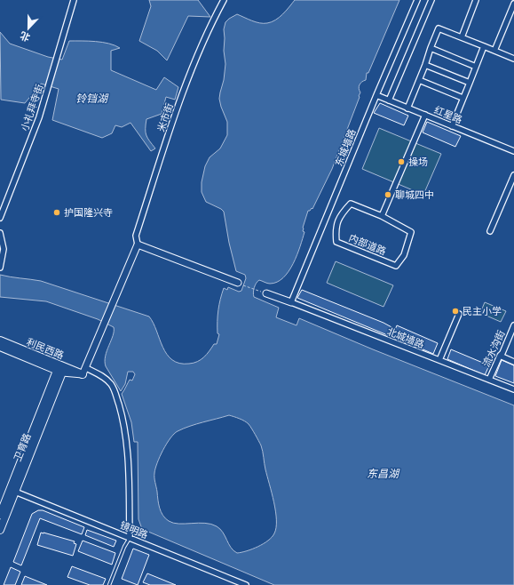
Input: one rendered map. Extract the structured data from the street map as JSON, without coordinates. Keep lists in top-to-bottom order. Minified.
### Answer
{"streets":{"main road":["利民西路","卫育路"],"street":["小礼拜寺街","红星路","米市街","东城墙路","内部道路","北城墙路","流水沟街","镜明路"]},"crossings":[["红星路","东城墙路"],["东城墙路","北城墙路"],["北城墙路","流水沟街"],["利民西路","卫育路"],["卫育路","镜明路"]],"water":["铃铛湖","东昌湖"],"places":["操场","聊城四中","护国隆兴寺","民主小学"],"north":"bottom"}
